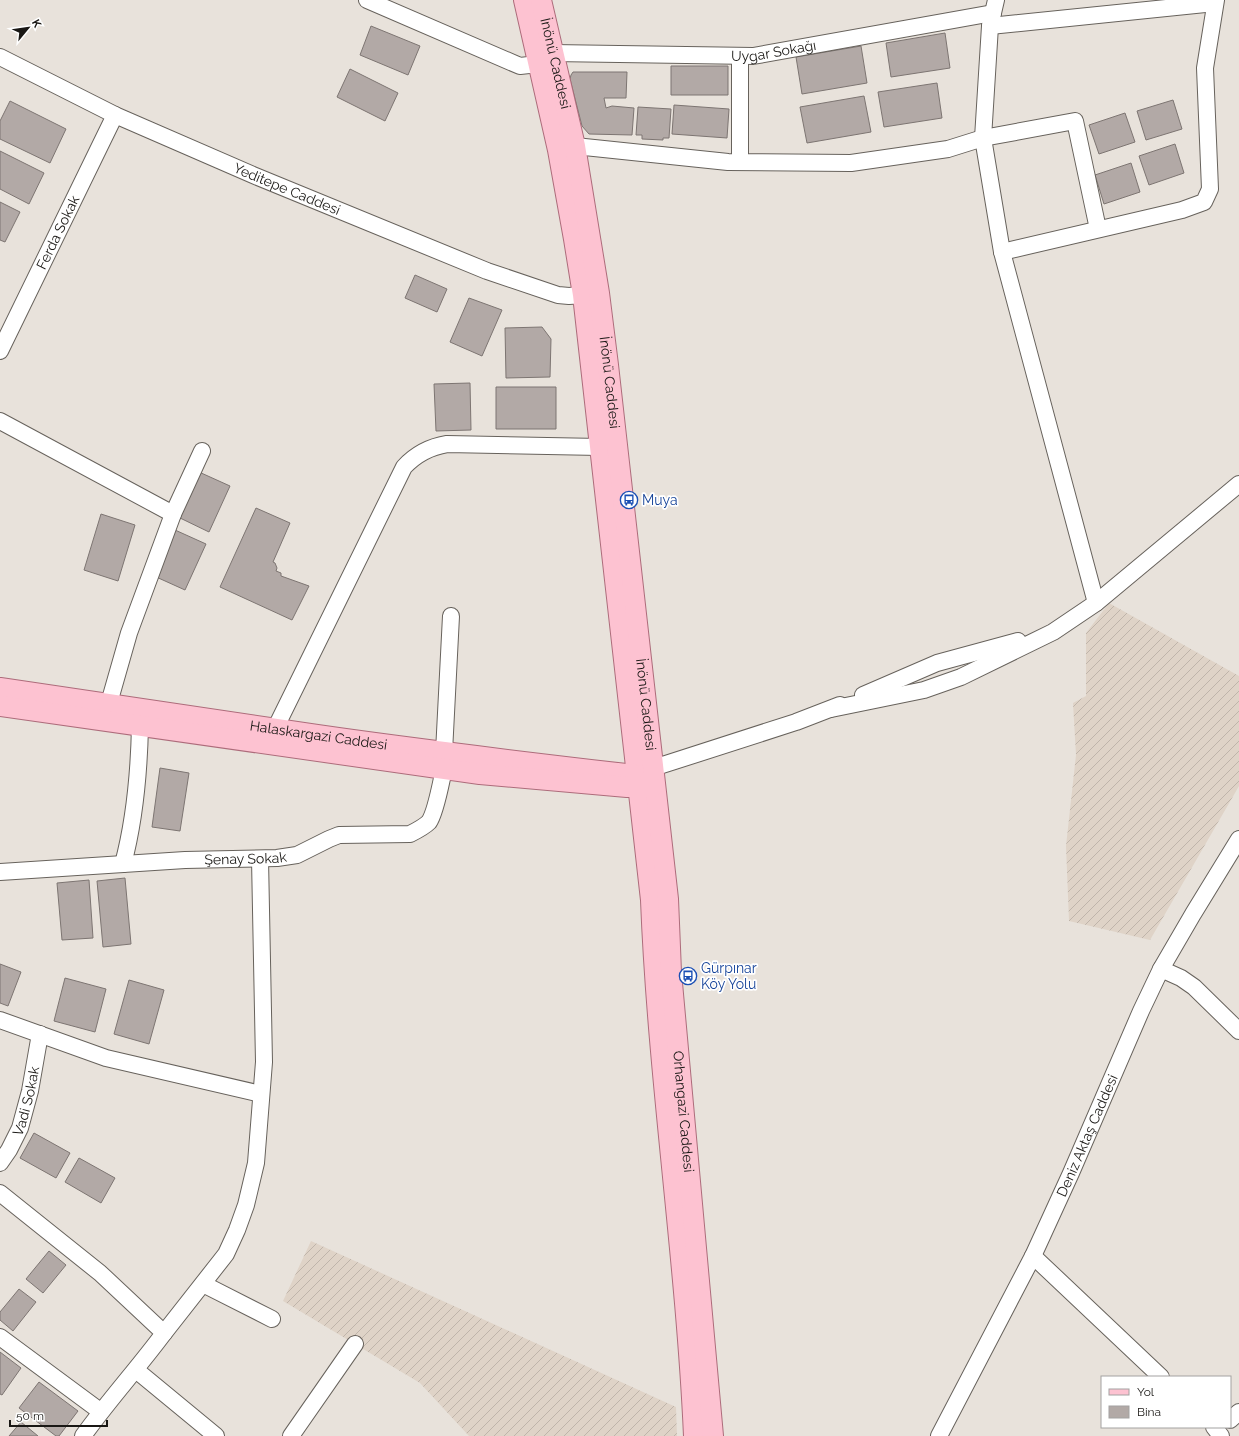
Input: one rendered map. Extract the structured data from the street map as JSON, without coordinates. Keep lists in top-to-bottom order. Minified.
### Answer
{"streets":{"main road":["İnönü Caddesi","Halaskargazi Caddesi","Orhangazi Caddesi"],"street":["Uygar Sokağı","Yeditepe Caddesi","Ferda Sokak","Şenay Sokak","Vadi Sokak","Deniz Aktaş Caddesi"]},"crossings":[["Uygar Sokağı","İnönü Caddesi"],["İnönü Caddesi","Orhangazi Caddesi"],["Yeditepe Caddesi","Ferda Sokak"]],"places":{"bus stop":["Muya","Gürpınar Köy Yolu"]},"legend":["Yol","Bina"],"scale_bar":"50 m","north":"top right"}
